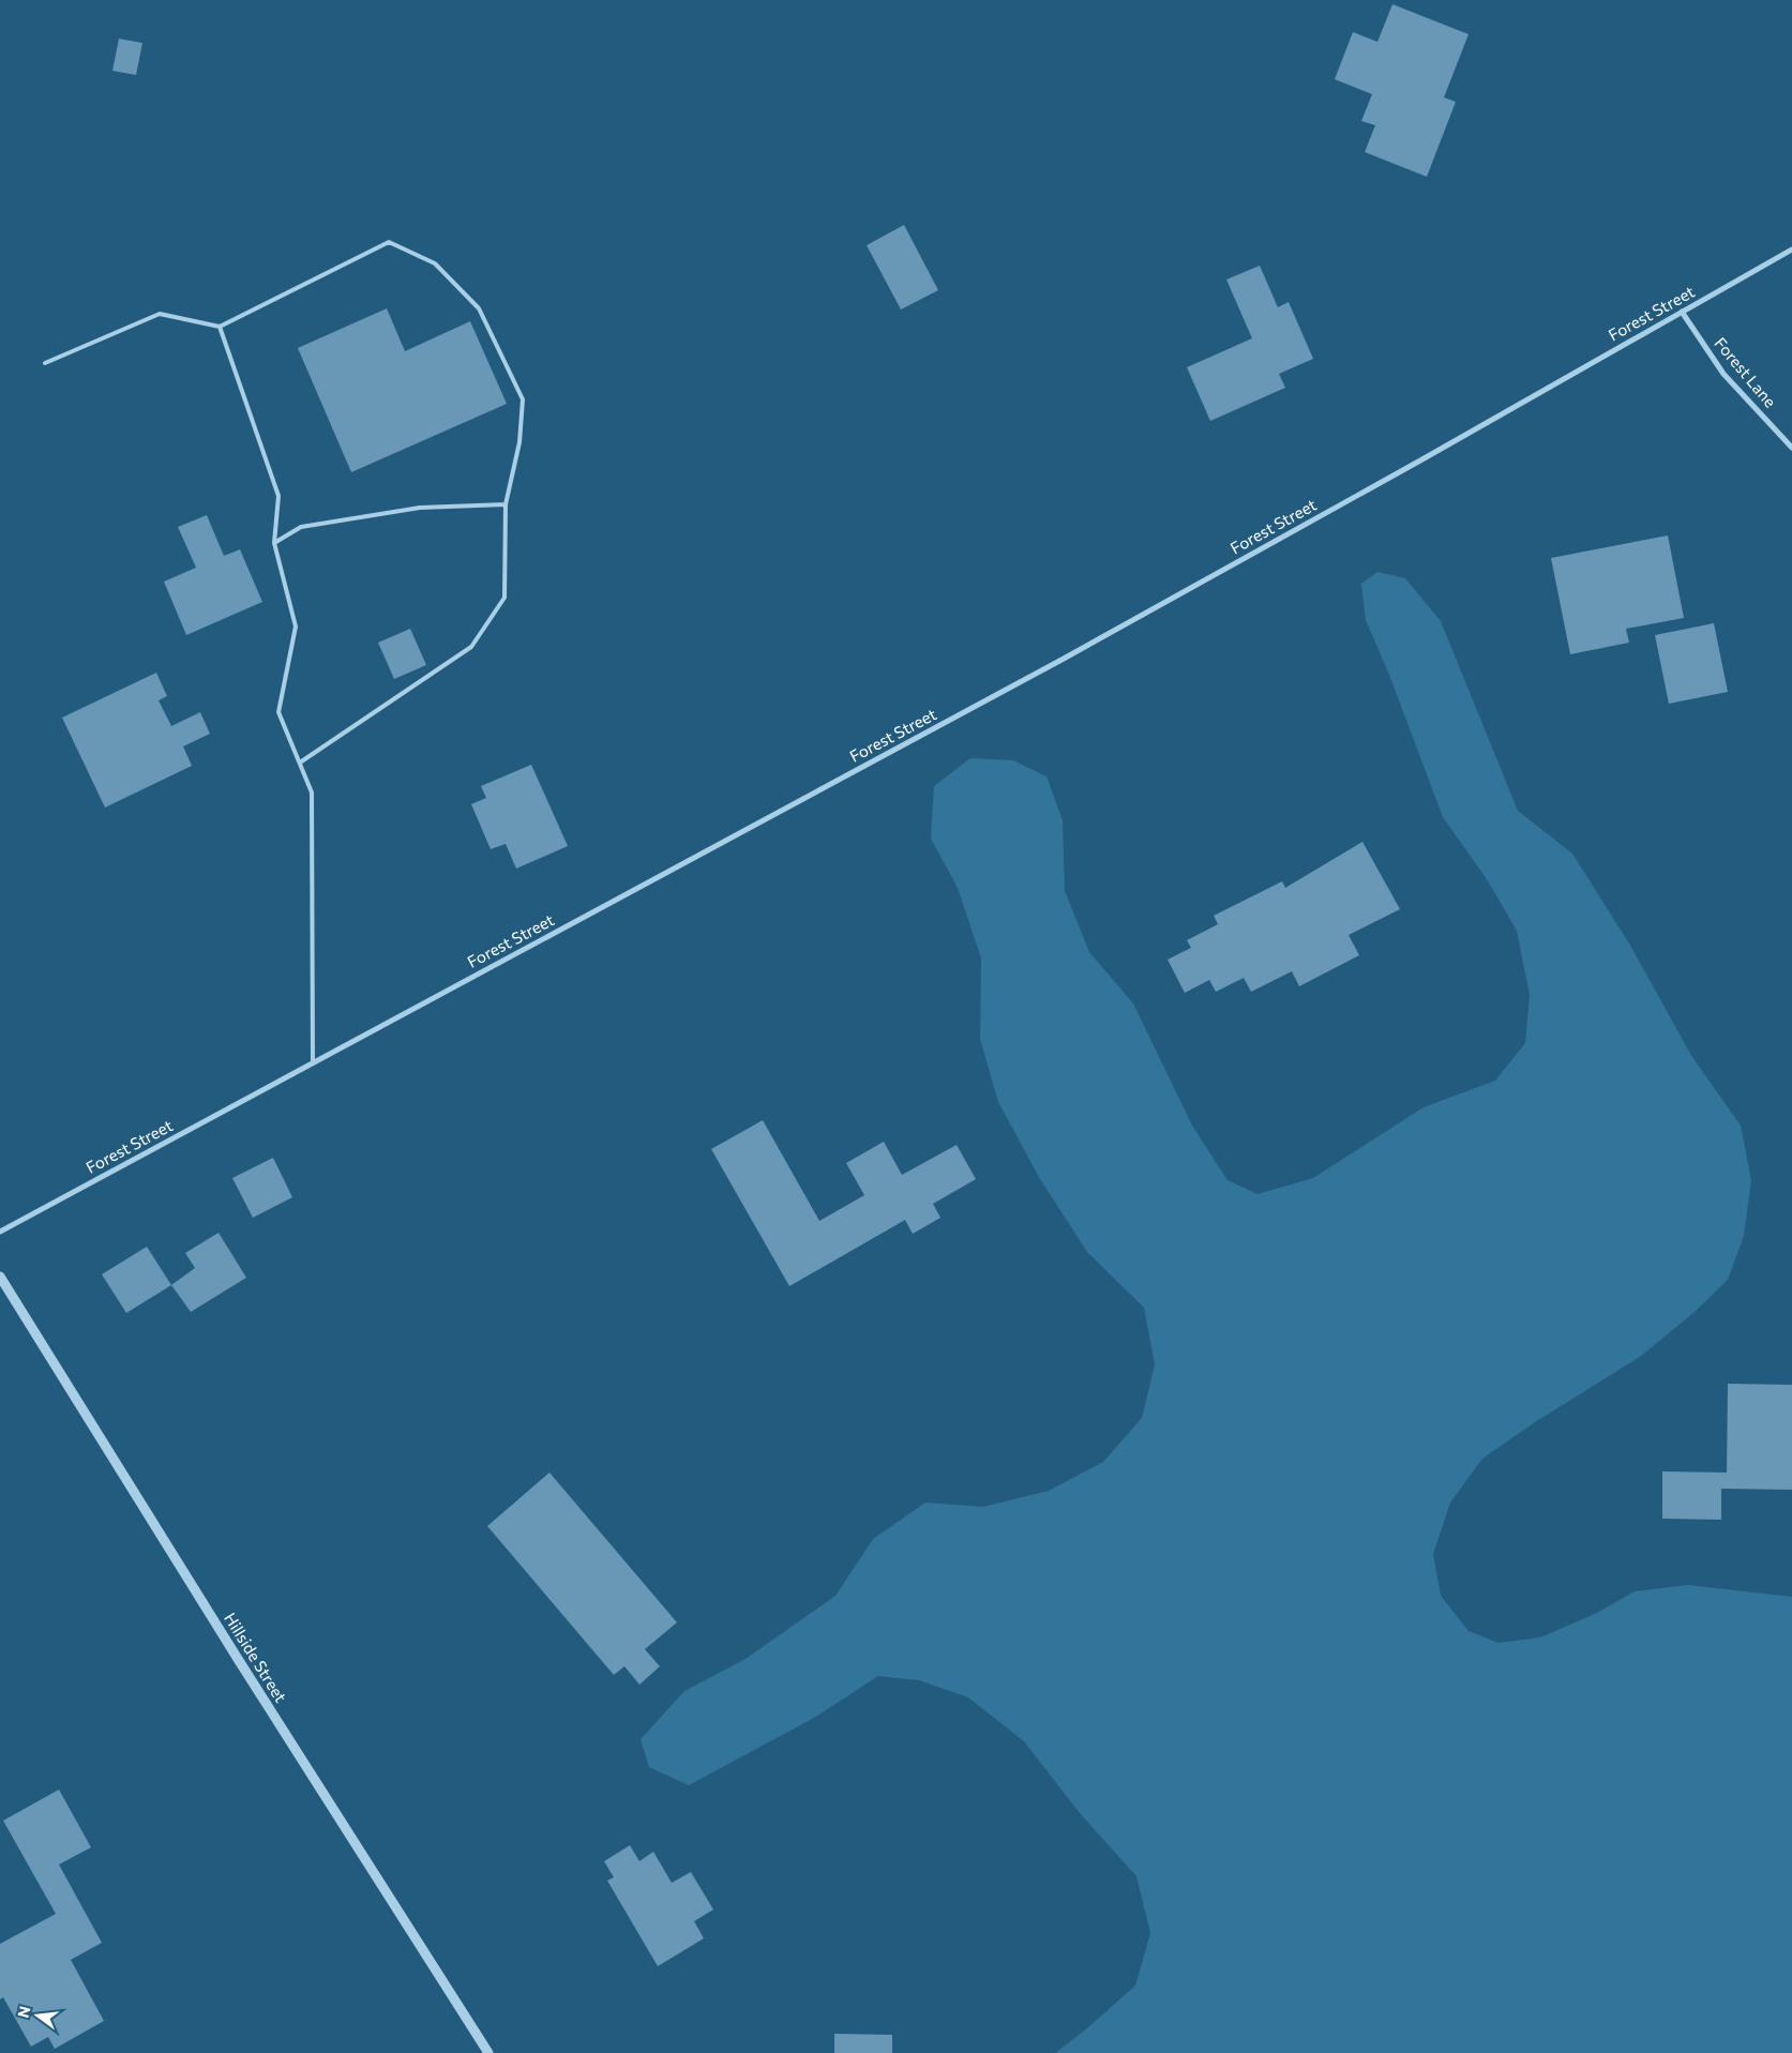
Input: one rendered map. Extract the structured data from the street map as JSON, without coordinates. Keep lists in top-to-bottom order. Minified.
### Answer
{"streets":{"street":["Forest Street","Forest Lane","Hillside Street"]},"crossings":[["Forest Street","Forest Lane"]],"north":"left"}
